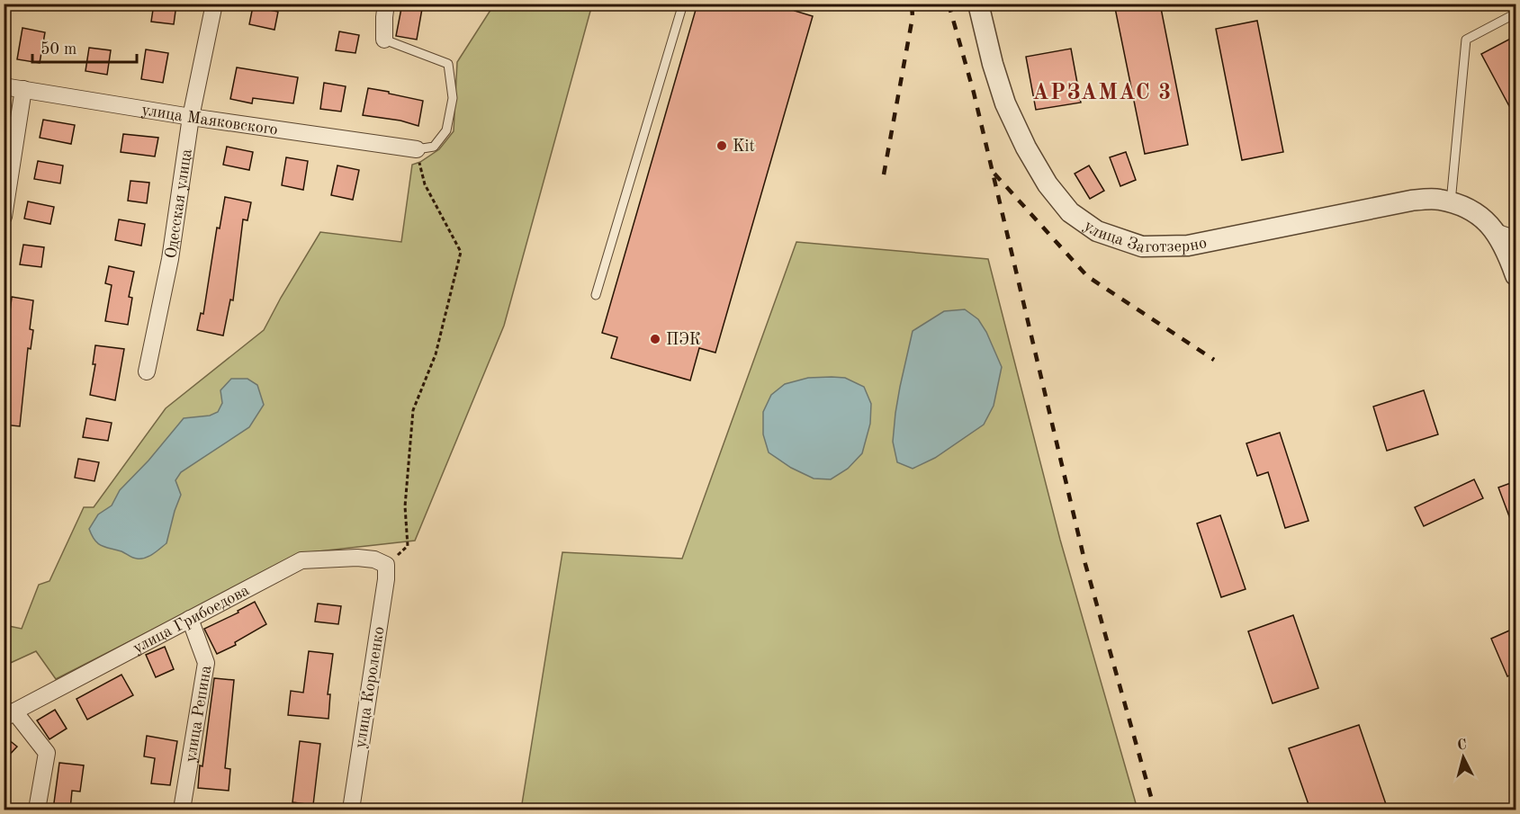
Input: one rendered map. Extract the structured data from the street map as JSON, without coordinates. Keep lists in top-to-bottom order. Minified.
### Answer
{"streets":{"street":["улица Маяковского","Одесская улица","улица Заготзерно","улица Грибоедова","улица Короленко","улица Репина"]},"crossings":[["улица Маяковского","Одесская улица"],["улица Грибоедова","улица Короленко"],["улица Грибоедова","улица Репина"]],"districts":["АРЗАМАС 3"],"places":["Kit","ПЭК"],"scale_bar":"50 m","north":"top"}
